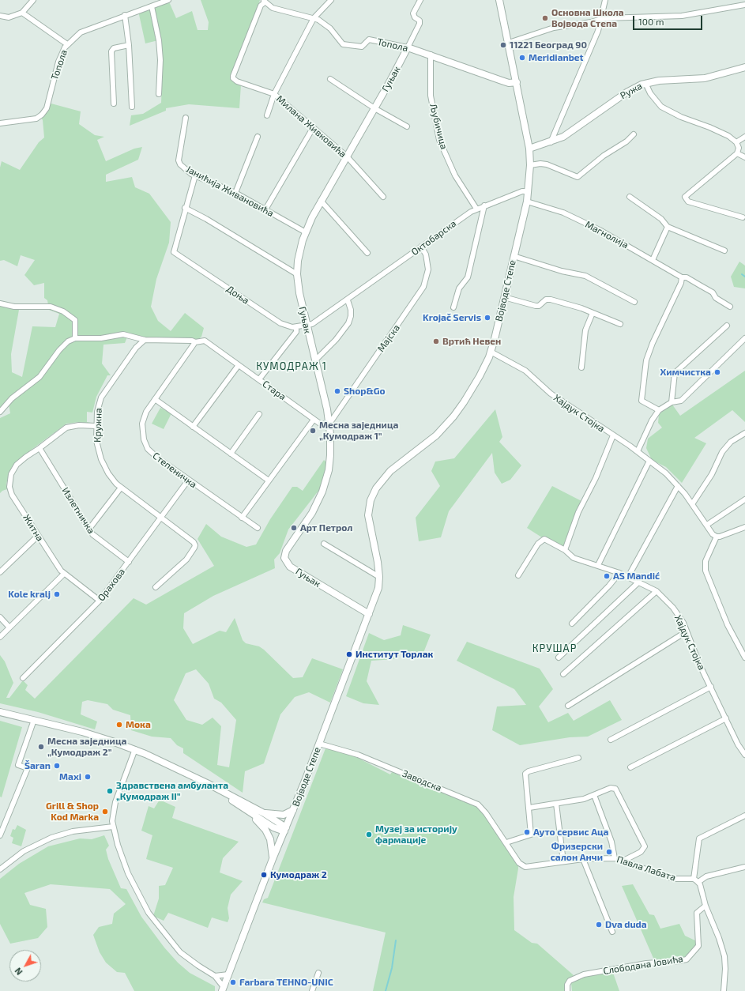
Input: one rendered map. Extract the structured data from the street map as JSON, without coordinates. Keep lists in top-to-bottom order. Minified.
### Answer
{"streets":{"street":["Топола","Гуњак","Ружа","Милана Живковића","Љубичица","Јанићија Живановића","Магнолија","Октобарска","Војводе Степе","Доња","Мајска","Стара","Хајдук Стојка","Кружна","Степеничка","Излетничка","Житна","Орахова","Заводска","Павла Лабата","Слободана Јовића"]},"crossings":[["Топола","Гуњак"],["Топола","Милана Живковића"],["Топола","Љубичица"],["Топола","Војводе Степе"],["Гуњак","Милана Живковића"],["Гуњак","Јанићија Живановића"],["Гуњак","Октобарска"],["Гуњак","Војводе Степе"],["Гуњак","Доња"],["Гуњак","Мајска"],["Гуњак","Стара"],["Ружа","Војводе Степе"],["Љубичица","Октобарска"],["Магнолија","Војводе Степе"],["Октобарска","Војводе Степе"],["Октобарска","Доња"],["Октобарска","Мајска"],["Војводе Степе","Хајдук Стојка"],["Војводе Степе","Заводска"],["Мајска","Стара"],["Стара","Степеничка"],["Кружна","Житна"],["Кружна","Орахова"],["Степеничка","Орахова"],["Излетничка","Житна"],["Излетничка","Орахова"],["Житна","Орахова"],["Заводска","Павла Лабата"]],"districts":["КУМОДРАЖ 1","КРУШАР"],"places":["Основна Школа Војвода Степа","11221 Београд 90","Meridianbet","Krojač Servis","Вртић Невен","Химчистка","Shop&Go","Месна заједница „Кумодраж 1”","Арт Петрол","AS Mandić","Kole kralj","Институт Торлак","Мока","Месна заједница „Кумодраж 2”","Šaran","Maxi","Здравствена амбуланта „Кумодраж II”","Grill & Shop Kod Marka","Ауто сервис Аца","Музеј за историју фармације","Фризерски салон Анчи","Кумодраж 2","Dva duda","Farbara TEHNO-UNIC"],"scale_bar":"100 m","north":"bottom left"}
